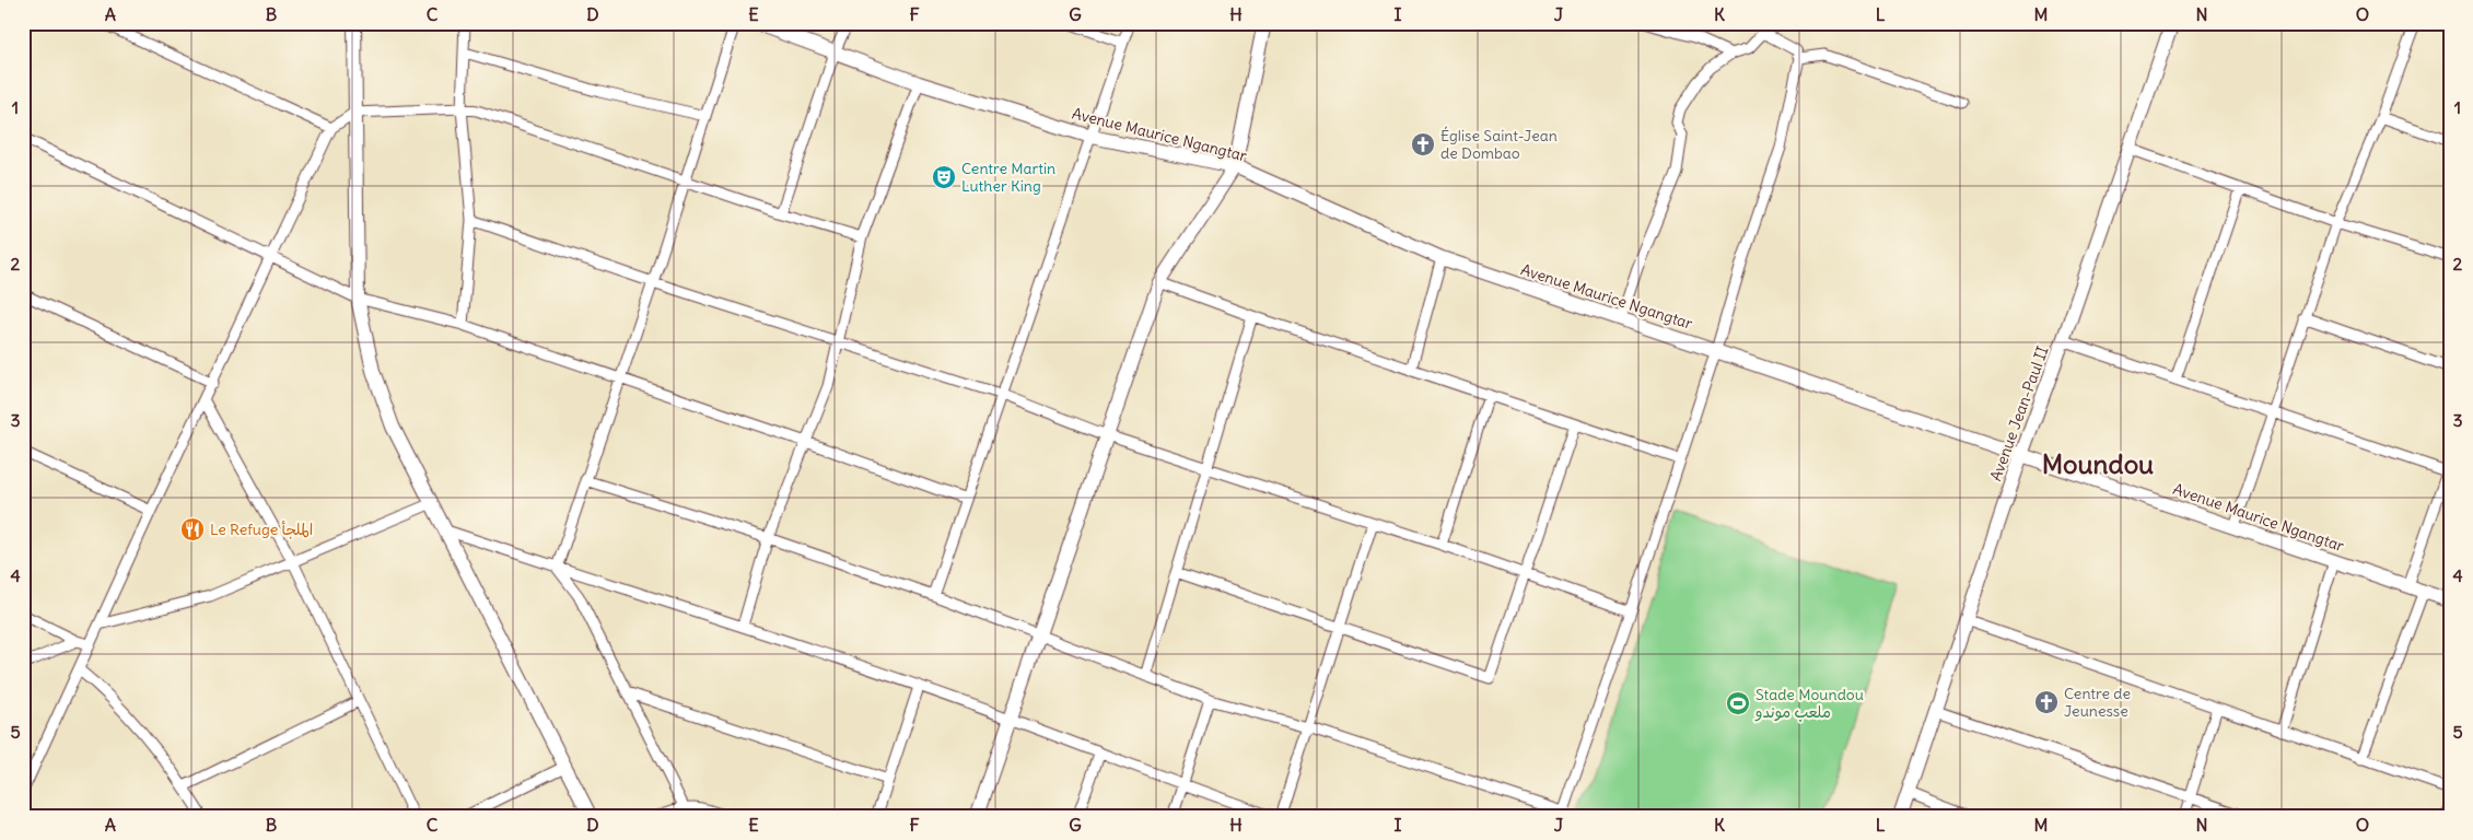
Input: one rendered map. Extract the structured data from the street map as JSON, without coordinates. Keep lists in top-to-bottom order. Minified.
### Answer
{"streets":{"street":["Avenue Maurice Ngangtar","Avenue Jean-Paul II"]},"crossings":[["Avenue Maurice Ngangtar","Avenue Jean-Paul II"]],"districts":["Moundou"],"places":{"church":["Église Saint-Jean de Dombao","Centre de Jeunesse"],"theatre":["Centre Martin Luther King"],"restaurant":["Le Refuge الملجأ"],"sports":["Stade Moundou ملعب موندو"]},"grid":{"columns":["A","B","C","D","E","F","G","H","I","J","K","L","M","N","O"],"rows":["1","2","3","4","5"]}}
